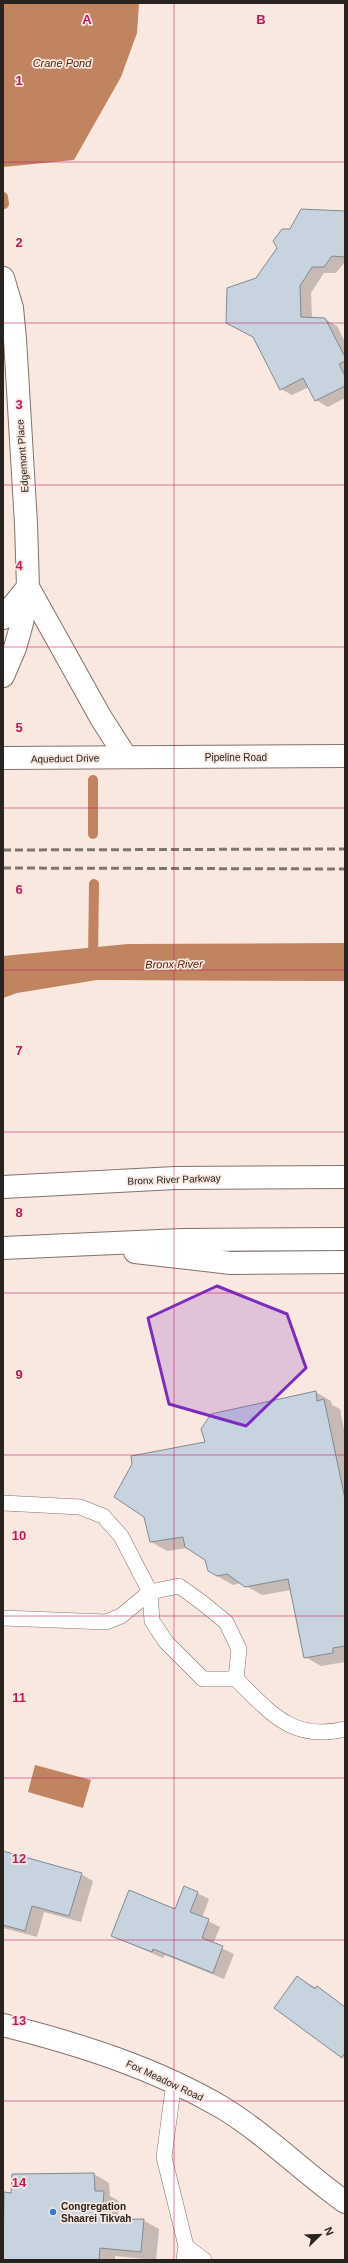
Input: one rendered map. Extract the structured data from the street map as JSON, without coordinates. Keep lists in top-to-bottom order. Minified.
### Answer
{"streets":{"main road":["Edgemont Place","Pipeline Road","Aqueduct Drive","Bronx River Parkway","Fox Meadow Road"]},"crossings":[["Edgemont Place","Pipeline Road"],["Edgemont Place","Aqueduct Drive"],["Pipeline Road","Aqueduct Drive"]],"water":["Crane Pond","Bronx River"],"places":["Congregation Shaarei Tikvah"],"north":"top right","grid":{"columns":["A","B"],"rows":["1","2","3","4","5","6","7","8","9","10","11","12","13","14"]}}
